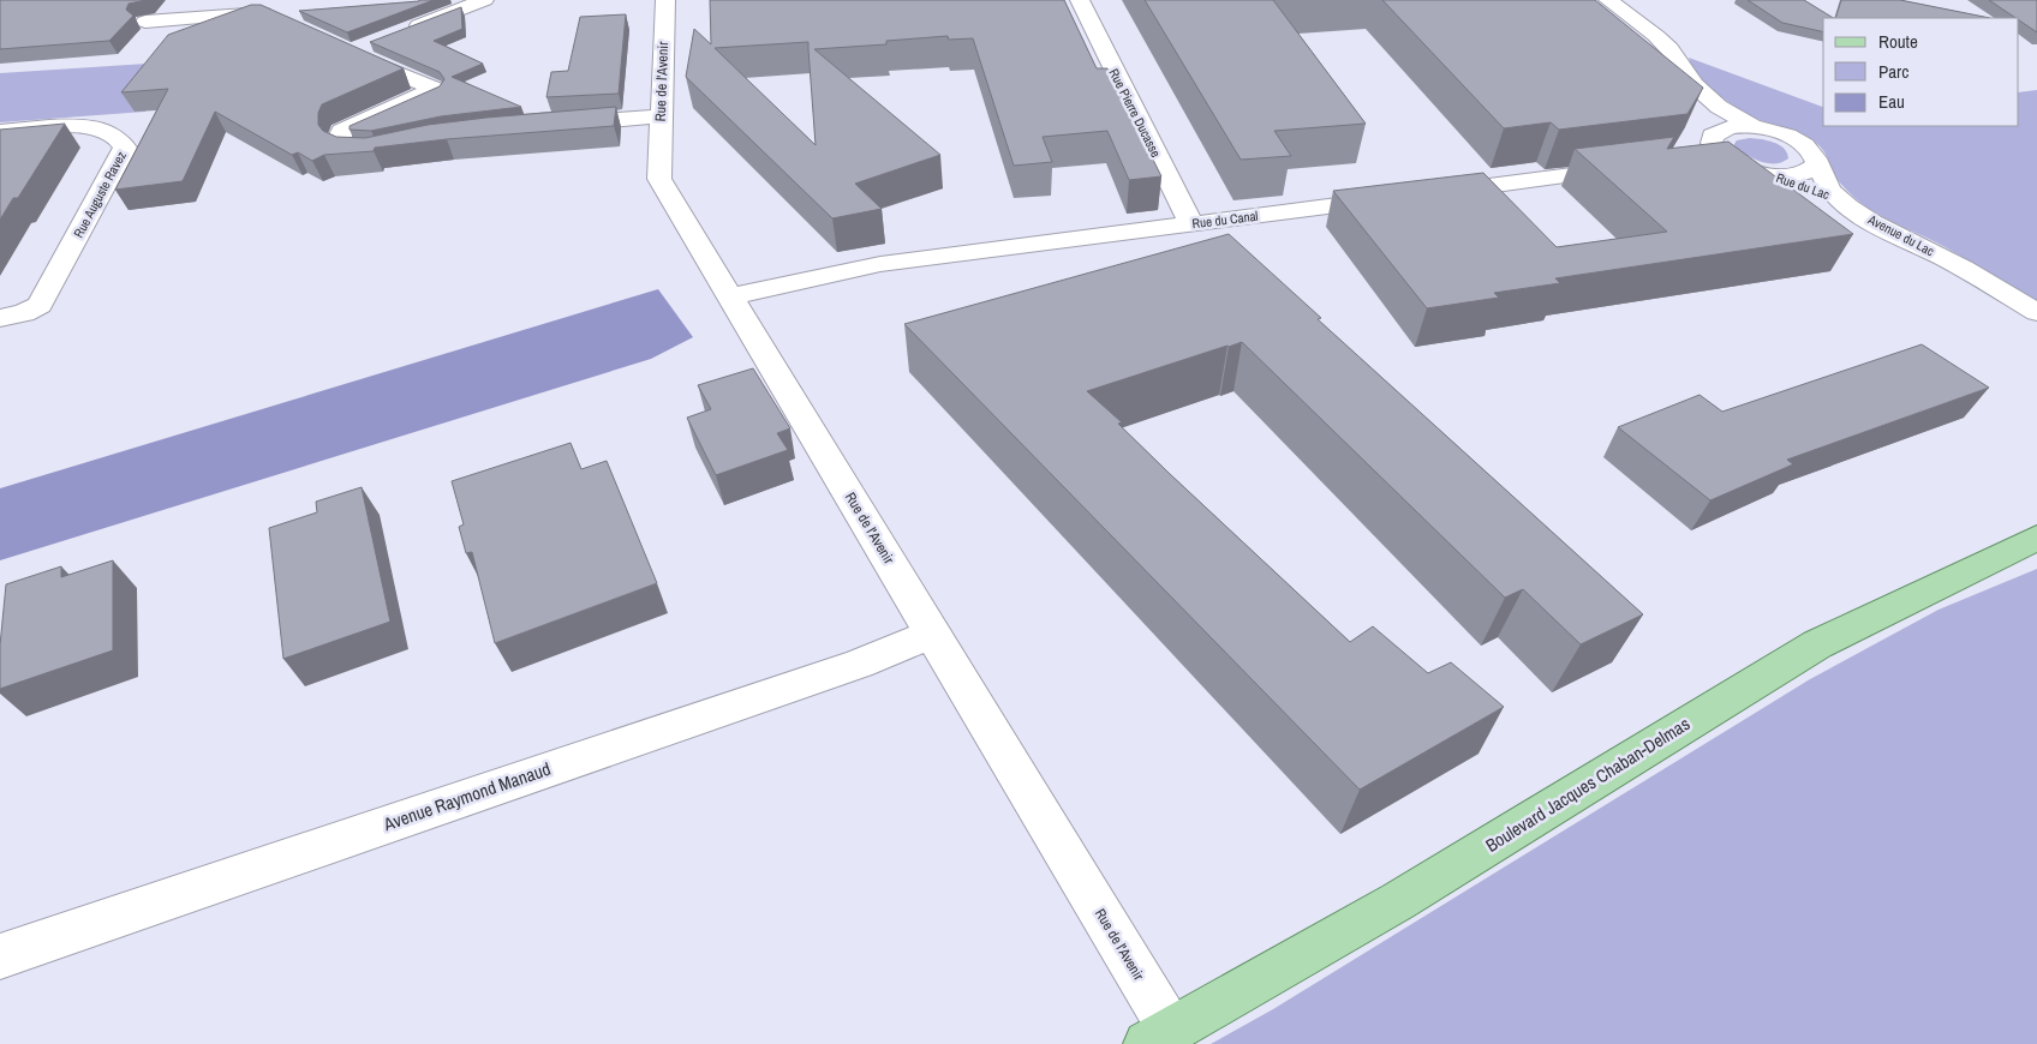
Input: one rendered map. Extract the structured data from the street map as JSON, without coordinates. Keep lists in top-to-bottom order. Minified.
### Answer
{"streets":{"main road":["Boulevard Jacques Chaban-Delmas"],"street":["Rue de l'Avenir","Rue Pierre Ducasse","Rue du Lac","Rue Auguste Ravez","Rue du Canal","Avenue du Lac","Avenue Raymond Manaud"]},"crossings":[["Rue de l'Avenir","Rue du Canal"],["Rue de l'Avenir","Boulevard Jacques Chaban-Delmas"],["Rue de l'Avenir","Avenue Raymond Manaud"],["Rue Pierre Ducasse","Rue du Canal"],["Rue du Lac","Avenue du Lac"]],"legend":["Route","Parc","Eau"]}
